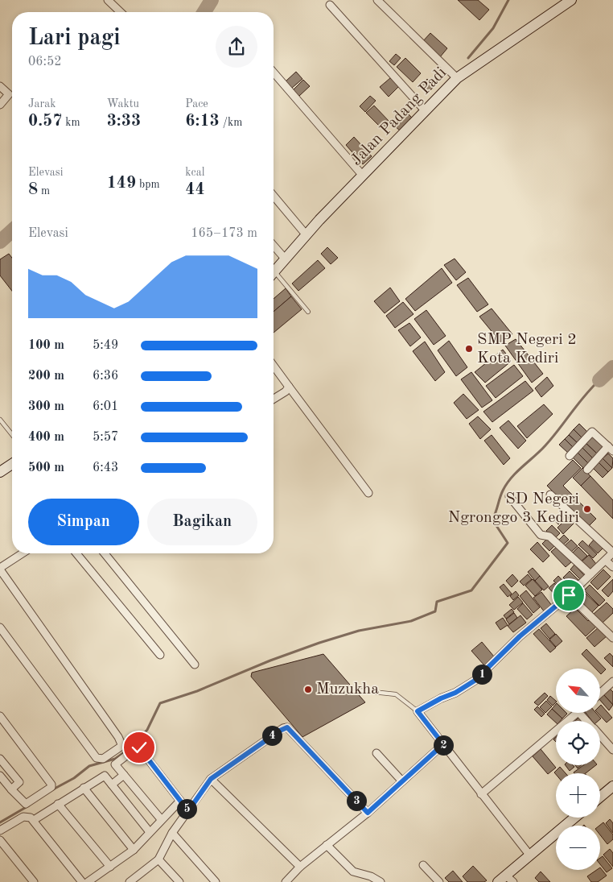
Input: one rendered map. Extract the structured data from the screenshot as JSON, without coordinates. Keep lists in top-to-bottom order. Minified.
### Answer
{"streets":{"main road":["Jalan Padang Padi"]},"places":["SMP Negeri 2 Kota Kediri","SD Negeri Ngronggo 3 Kediri","Muzukha"],"north":"top left","page":{"heading":["Lari pagi","06:52"],"stats":[["Jarak","0.57 km"],["Waktu","3:33"],["Pace","6:13 /km"],["Elevasi","8 m"],["149 bpm"],["kcal","44"]],"chart":["Elevasi","165–173 m"],"list":[{"name":"100 m","note":"5:49"},{"name":"200 m","note":"6:36"},{"name":"300 m","note":"6:01"},{"name":"400 m","note":"5:57"},{"name":"500 m","note":"6:43"}],"buttons":["Simpan","Bagikan"],"pins":["1","4","2","3","5"],"map_buttons":["+","−"]}}
